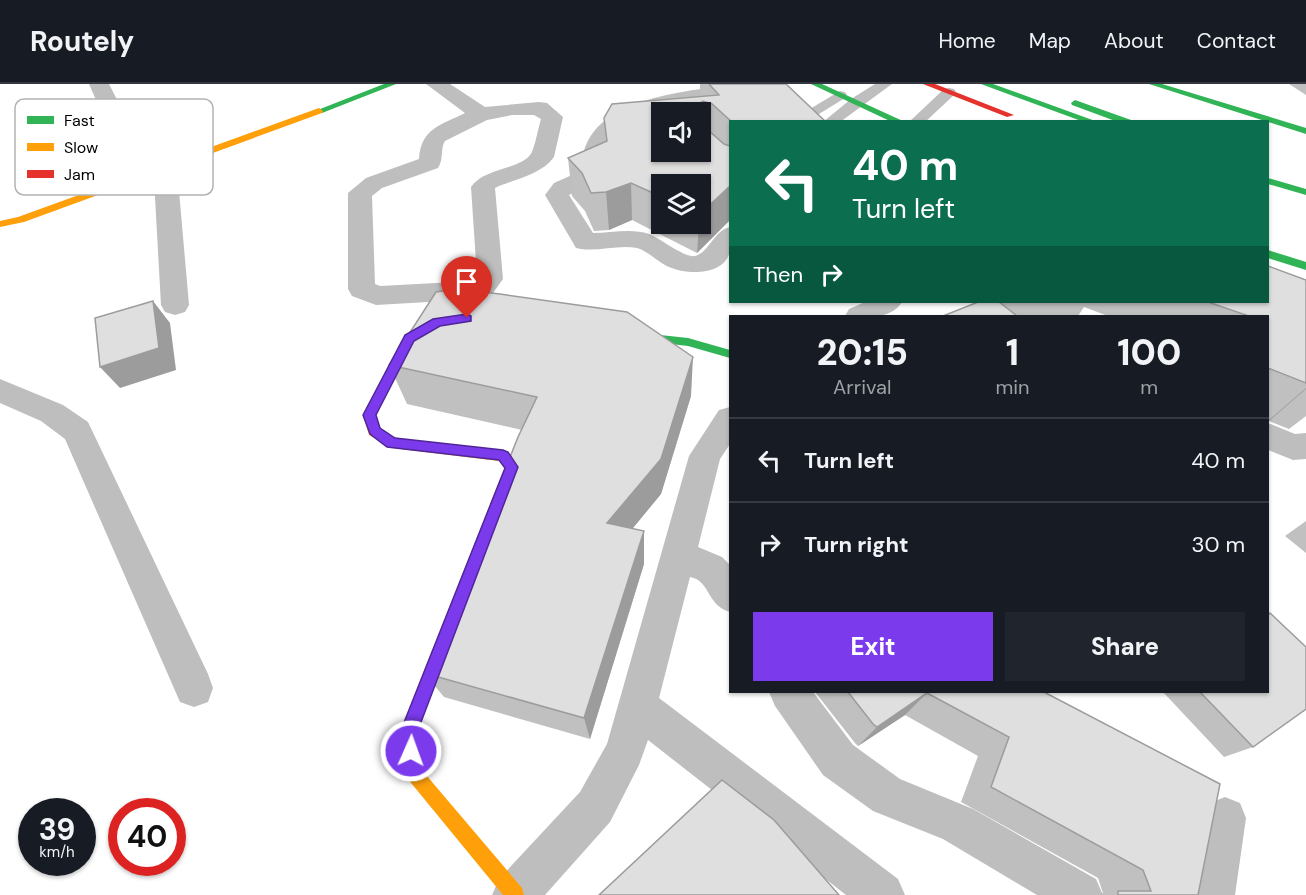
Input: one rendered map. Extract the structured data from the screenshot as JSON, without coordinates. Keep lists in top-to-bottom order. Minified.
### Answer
{"legend":["Fast","Slow","Jam"],"page":{"header":"Routely","nav":["Home","Map","About","Contact"],"turn":["40 m","Turn left"],"then":"Then","eta":["20:15","Arrival","1","min","100","m"],"list":[{"name":"Turn left","value":"40 m"},{"name":"Turn right","value":"30 m"}],"buttons":["Exit","Share"],"speed":"39 km/h","limit":"40"}}
